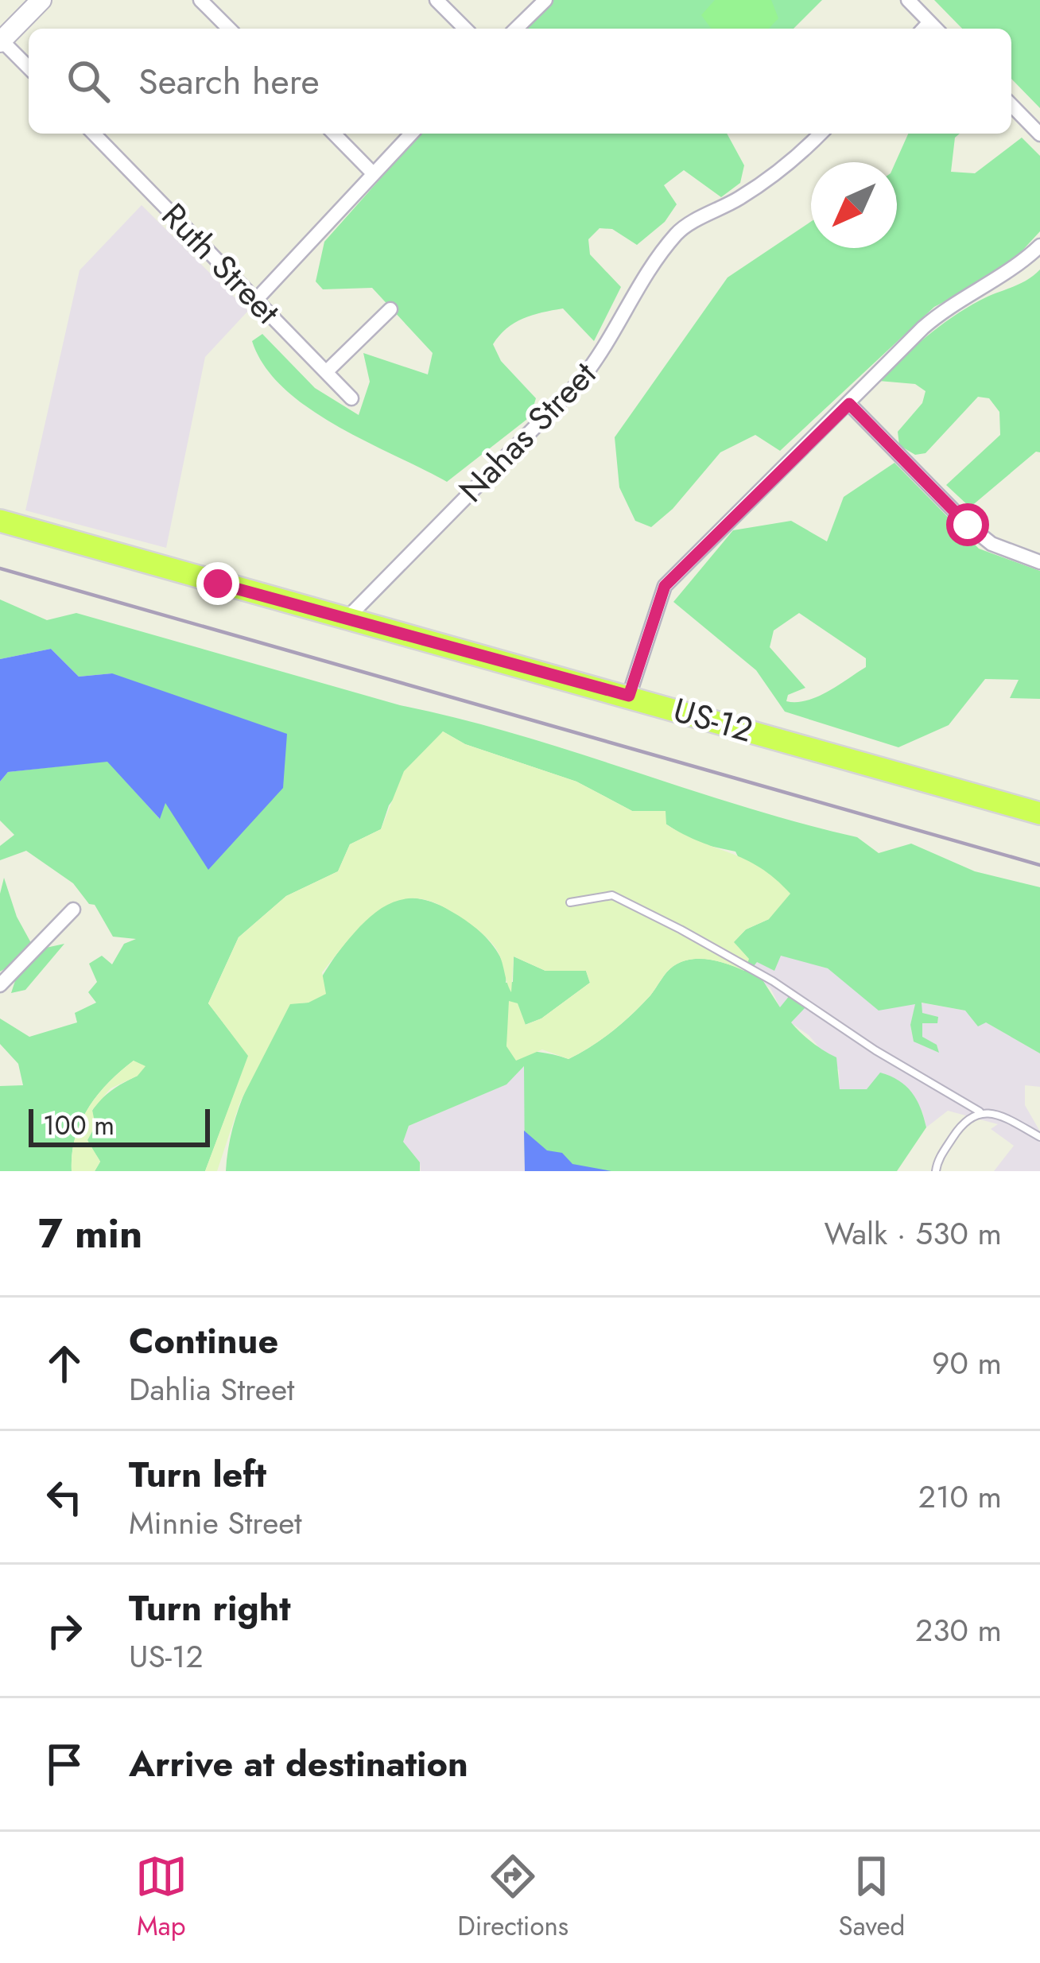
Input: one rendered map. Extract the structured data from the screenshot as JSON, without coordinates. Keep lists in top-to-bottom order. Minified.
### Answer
{"streets":{"main road":["US-12"],"street":["Ruth Street","Nahas Street"]},"crossings":[["Nahas Street","US-12"]],"scale_bar":"100 m","north":"bottom left","page":{"search":"Search here","scale":"100 m","heading":["7 min","Walk · 530 m"],"list":[["Continue","Dahlia Street","90 m"],["Turn left","Minnie Street","210 m"],["Turn right","US-12","230 m"],"Arrive at destination"],"nav":["Map","Directions","Saved"]}}
